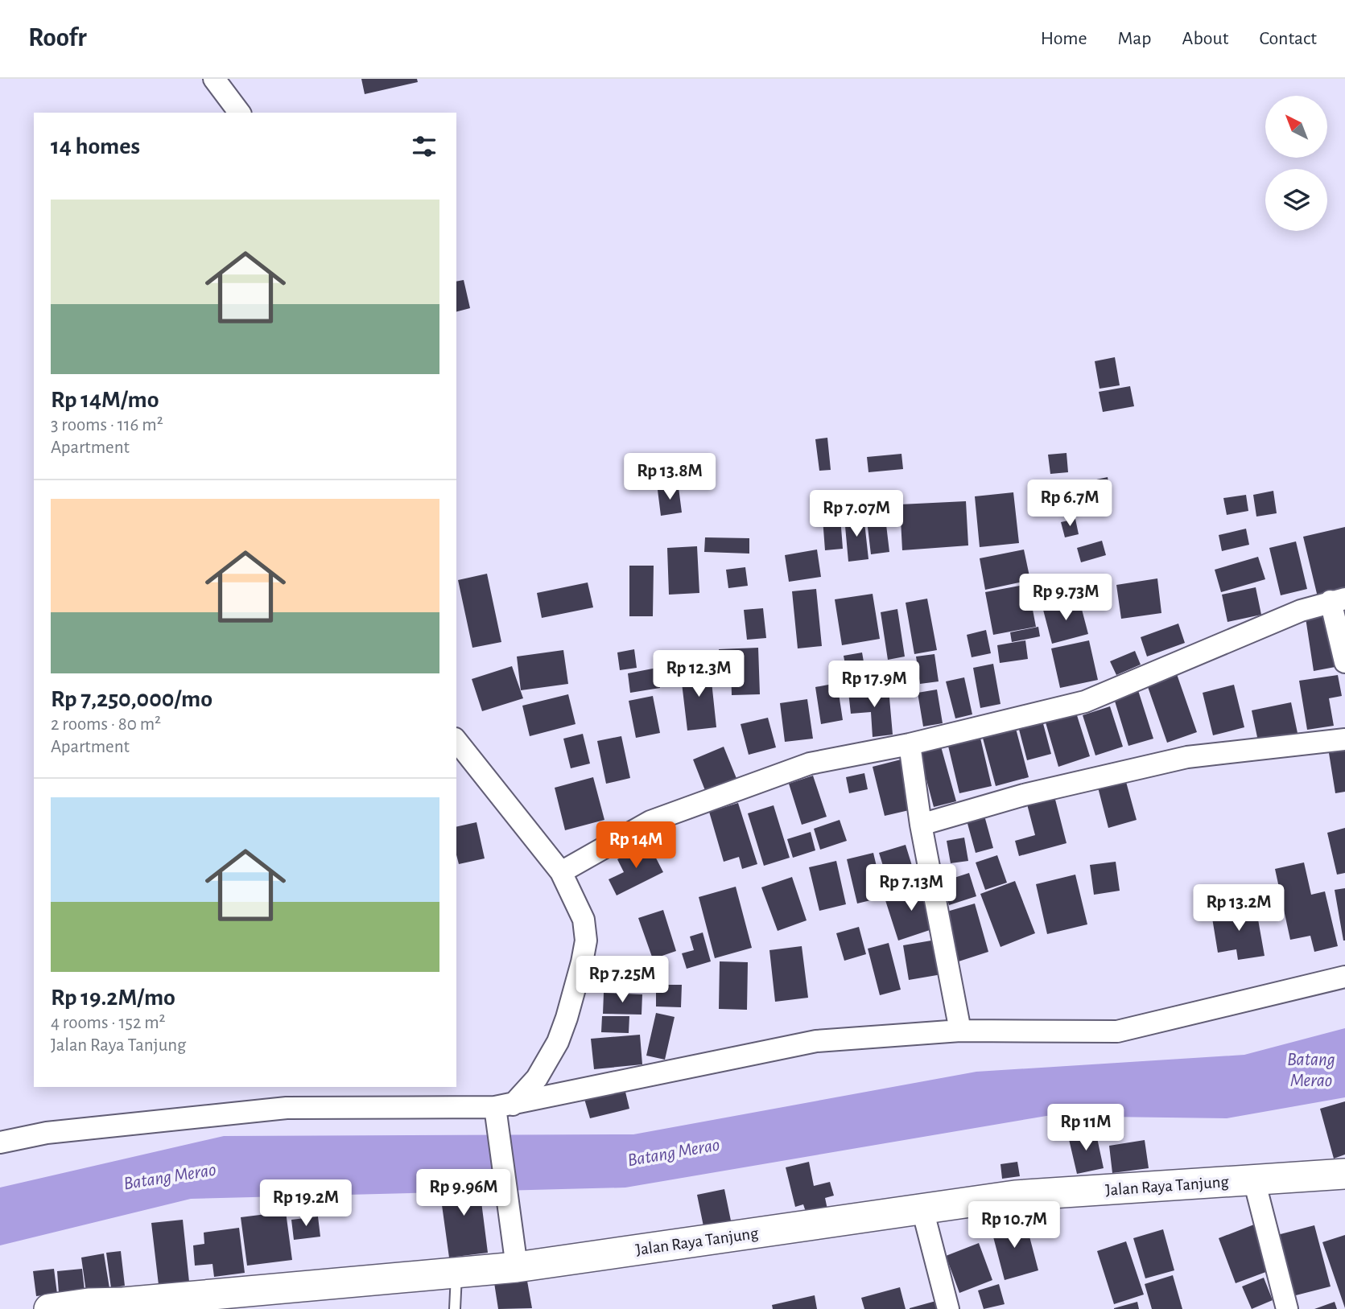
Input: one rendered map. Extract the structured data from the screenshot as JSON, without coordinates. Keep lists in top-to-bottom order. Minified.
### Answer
{"streets":{"street":["Jalan Raya Tanjung"]},"water":["Batang Merao"],"north":"top left","page":{"header":"Roofr","nav":["Home","Map","About","Contact"],"heading":"14 homes","list":[{"name":"Rp 14M/mo","note":"3 rooms · 116 m² · Apartment"},{"name":"Rp 7,250,000/mo","note":"2 rooms · 80 m² · Apartment"},{"name":"Rp 19.2M/mo","note":"4 rooms · 152 m² · Jalan Raya Tanjung"}],"price":["Rp 13.8M","Rp 6.7M","Rp 7.07M","Rp 9.73M","Rp 12.3M","Rp 17.9M","Rp 14M","Rp 7.13M","Rp 13.2M","Rp 7.25M","Rp 11M","Rp 9.96M","Rp 19.2M","Rp 10.7M"]}}
